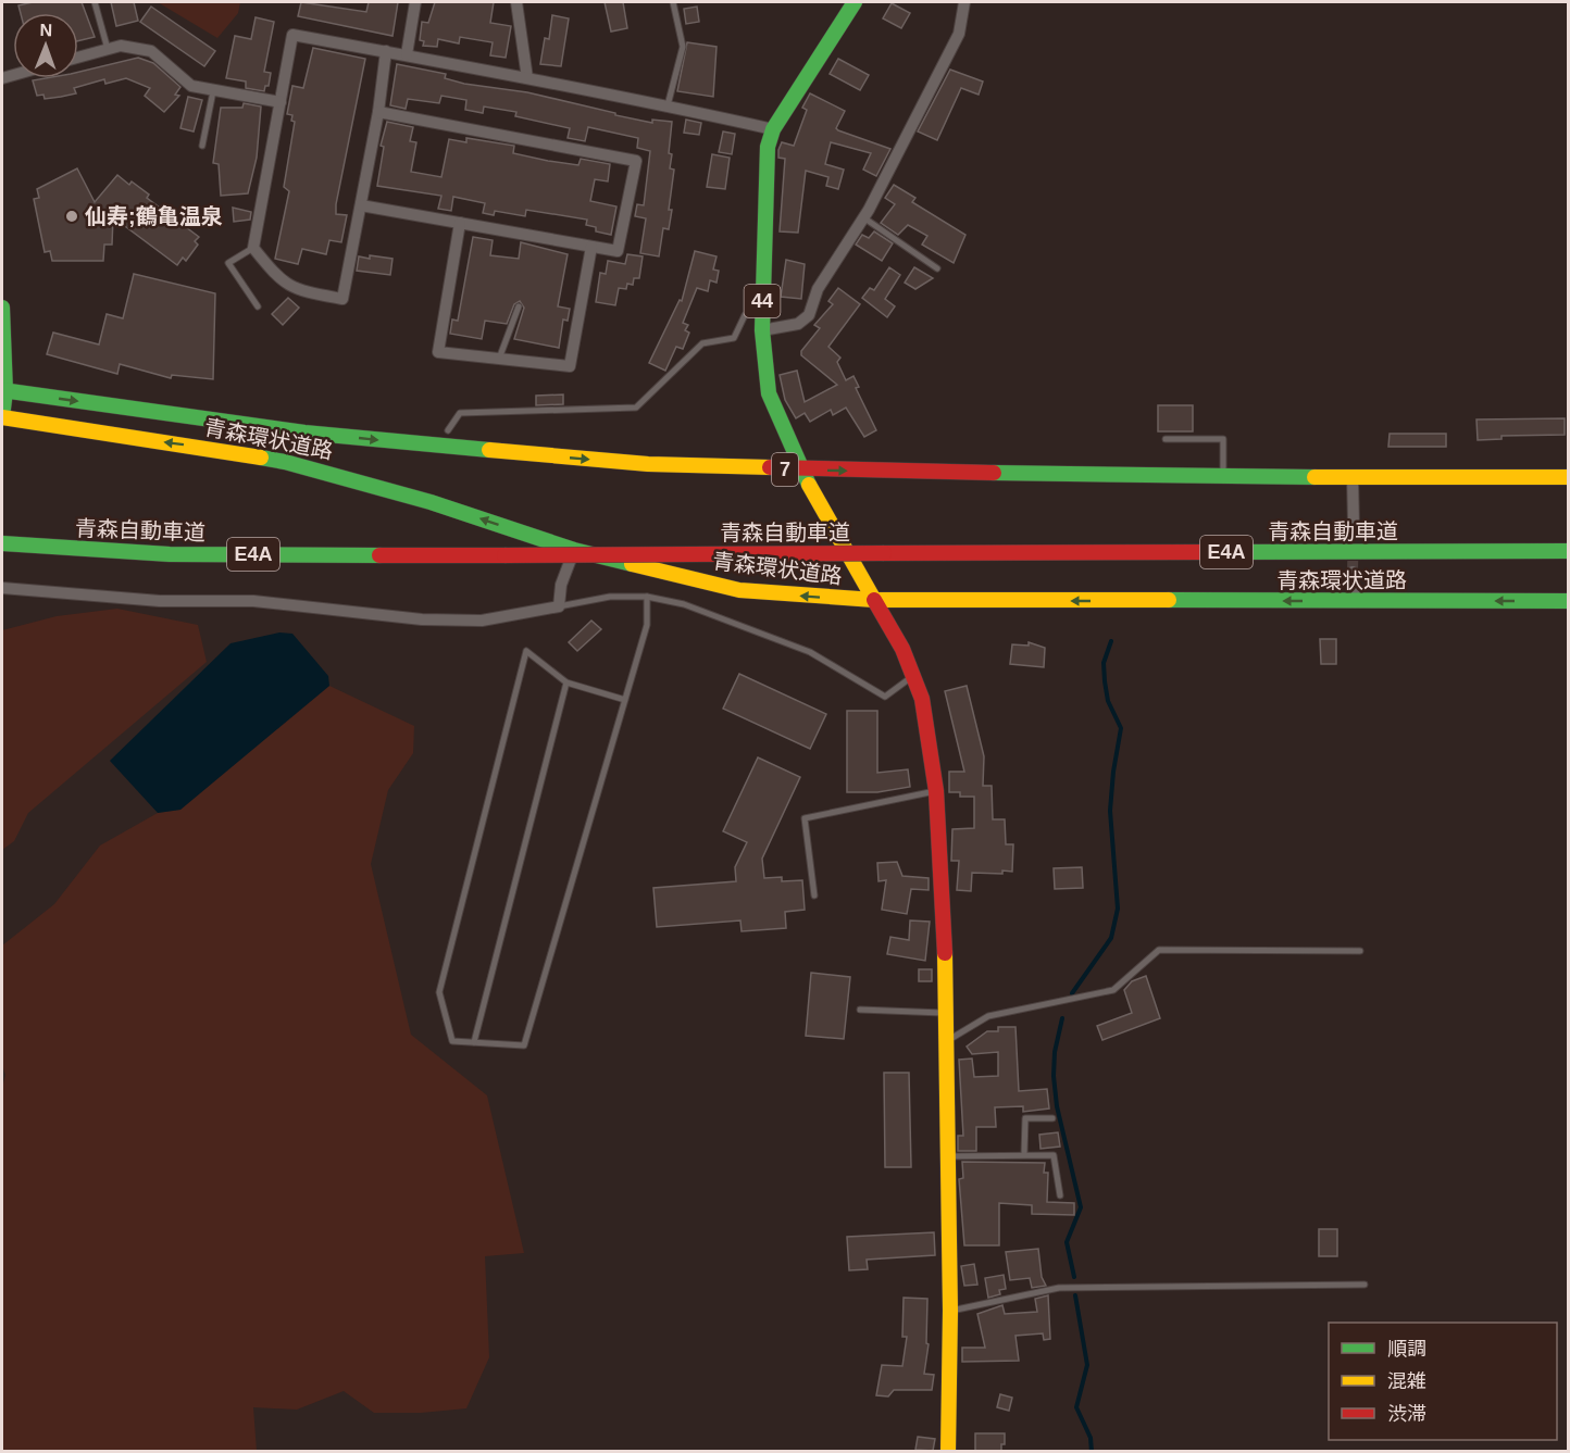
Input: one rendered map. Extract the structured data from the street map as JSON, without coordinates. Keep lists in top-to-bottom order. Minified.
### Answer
{"streets":{"main road":["44","青森環状道路","7","青森自動車道","E4A"]},"crossings":[["44","青森環状道路"]],"places":["仙寿;鶴亀温泉"],"legend":["順調","混雑","渋滞"],"north":"top"}
